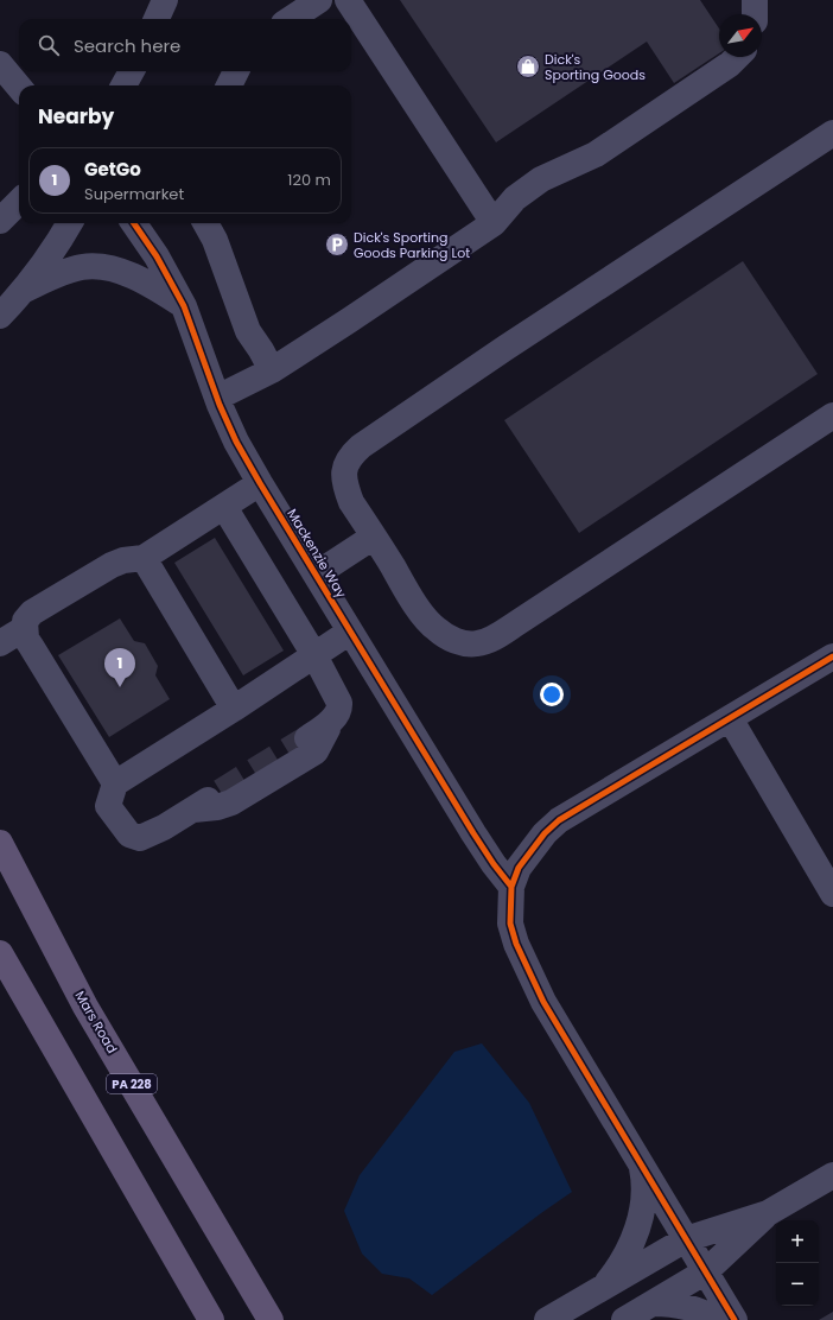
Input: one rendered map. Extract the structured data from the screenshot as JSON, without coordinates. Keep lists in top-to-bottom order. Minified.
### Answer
{"streets":{"main road":["Mars Road","PA 228"],"street":["Mackenzie Way"]},"places":{"shop":["Dick's Sporting Goods"],"parking":["Dick's Sporting Goods Parking Lot"]},"north":"top right","page":{"search":"Search here","heading":"Nearby","list":[{"mark":"1","name":"GetGo","note":"Supermarket","value":"120 m"}],"pins":"1","map_buttons":["+","−"]}}
